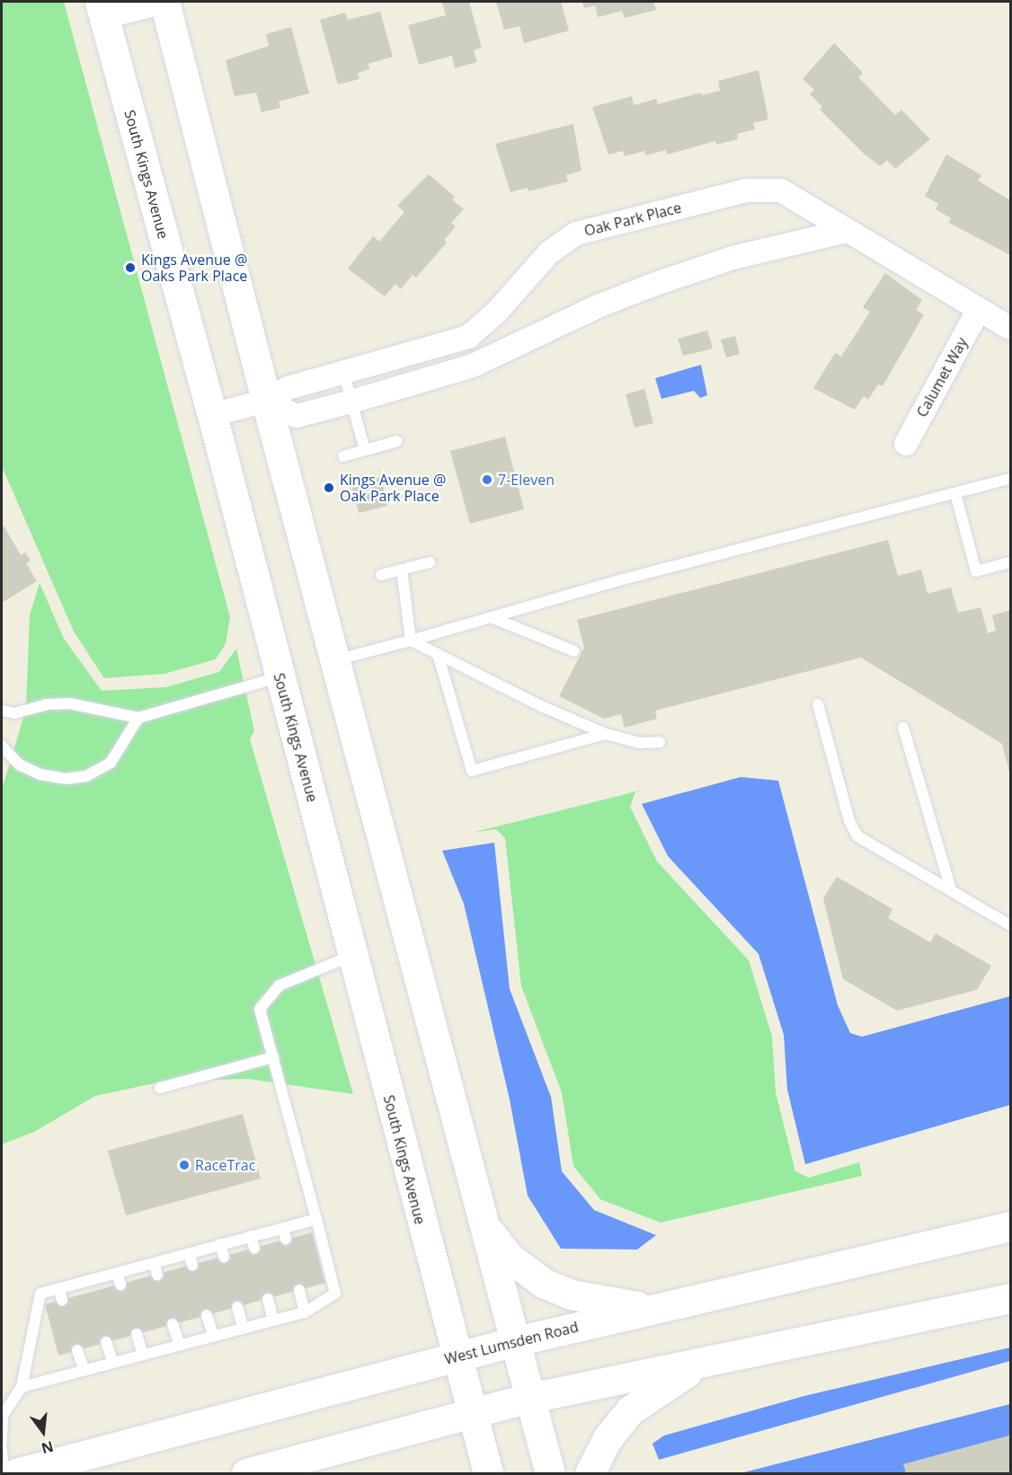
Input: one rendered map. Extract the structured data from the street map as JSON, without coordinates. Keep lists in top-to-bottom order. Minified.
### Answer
{"streets":{"main road":["South Kings Avenue","West Lumsden Road"],"street":["Oak Park Place","Calumet Way"]},"crossings":[["South Kings Avenue","Oak Park Place"],["South Kings Avenue","West Lumsden Road"],["Oak Park Place","Calumet Way"]],"places":["Kings Avenue @ Oaks Park Place","7-Eleven","Kings Avenue @ Oak Park Place","RaceTrac"],"north":"bottom"}
